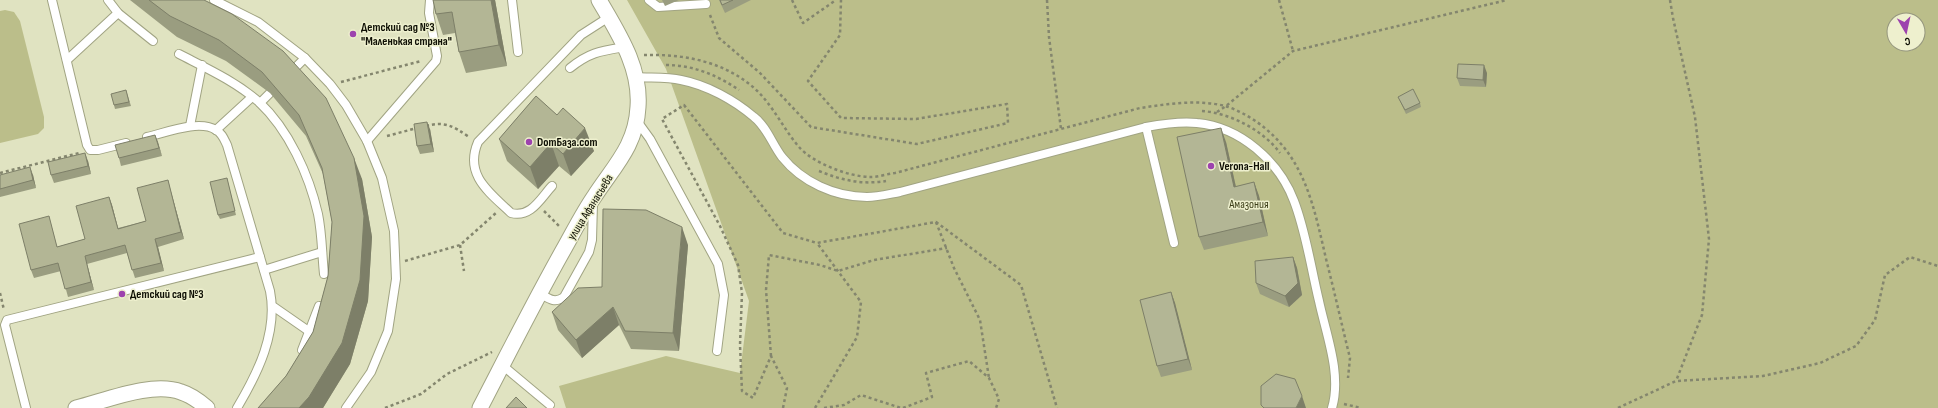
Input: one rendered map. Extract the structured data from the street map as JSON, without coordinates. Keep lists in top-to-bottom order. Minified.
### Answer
{"streets":{"street":["улица Афанасьева"]},"parks":["Амазония"],"places":["Детский сад №3 \"Маленькая страна\"","DomБаза.com","Verona-Hall","Детский сад №3"],"north":"bottom"}
